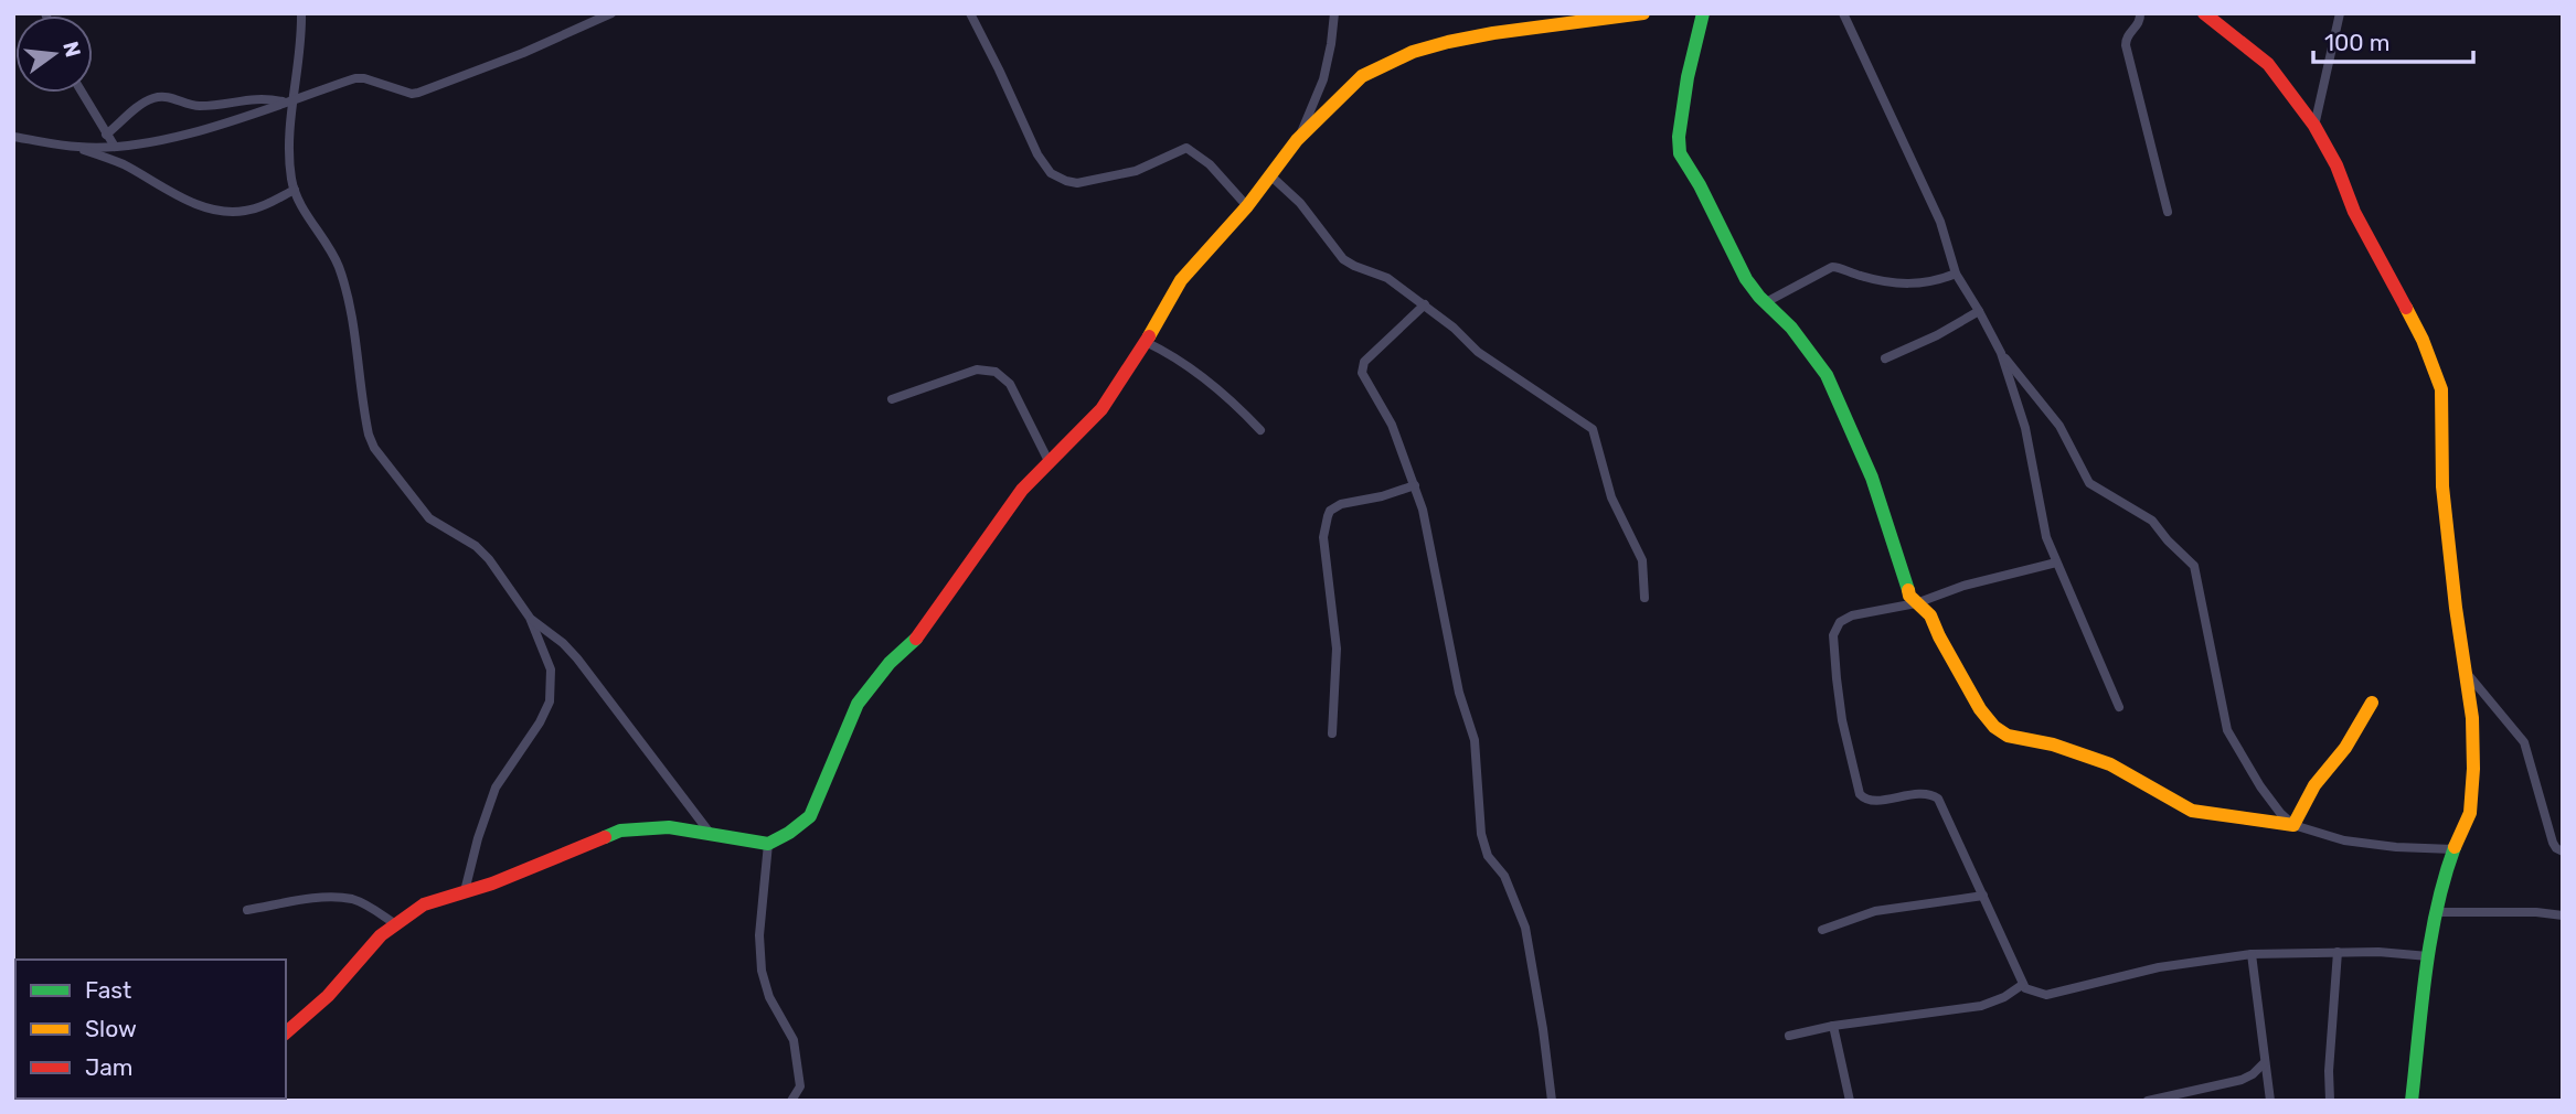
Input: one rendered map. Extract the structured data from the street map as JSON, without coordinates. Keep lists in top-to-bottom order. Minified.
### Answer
{"legend":["Fast","Slow","Jam"],"scale_bar":"100 m","north":"right"}
